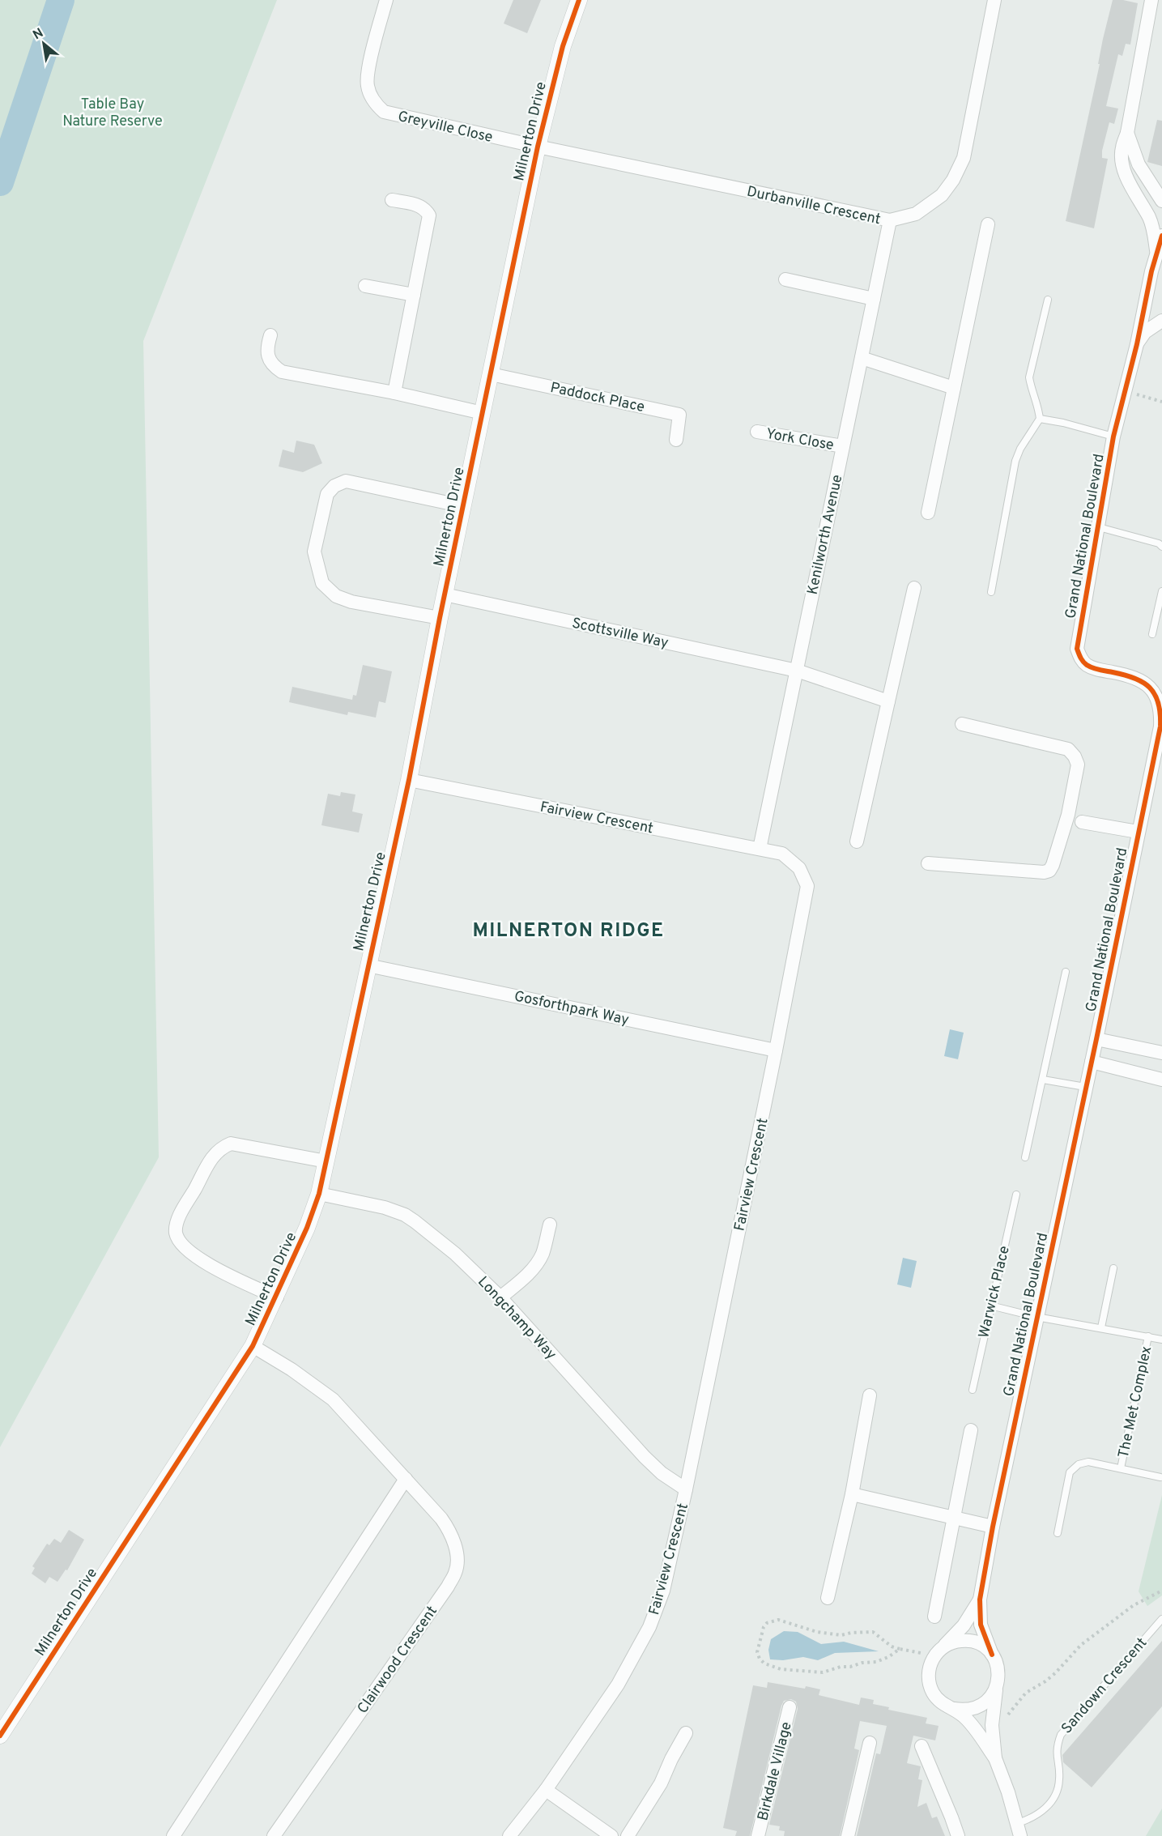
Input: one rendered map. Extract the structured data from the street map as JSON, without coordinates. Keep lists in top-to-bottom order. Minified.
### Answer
{"streets":{"street":["Greyville Close","Milnerton Drive","Durbanville Crescent","Paddock Place","York Close","Kenilworth Avenue","Grand National Boulevard","Scottsville Way","Fairview Crescent","Gosforthpark Way","Longchamp Way","Clairwood Crescent","Birkdale Village"],"lane":["Warwick Place","The Met Complex","Sandown Crescent"]},"crossings":[["Greyville Close","Milnerton Drive"],["Greyville Close","Durbanville Crescent"],["Milnerton Drive","Durbanville Crescent"],["Milnerton Drive","Paddock Place"],["Milnerton Drive","Scottsville Way"],["Milnerton Drive","Fairview Crescent"],["Milnerton Drive","Gosforthpark Way"],["Milnerton Drive","Longchamp Way"],["Milnerton Drive","Clairwood Crescent"],["Durbanville Crescent","Kenilworth Avenue"],["York Close","Kenilworth Avenue"],["Kenilworth Avenue","Scottsville Way"],["Kenilworth Avenue","Fairview Crescent"],["Grand National Boulevard","Warwick Place"],["Fairview Crescent","Gosforthpark Way"],["Fairview Crescent","Longchamp Way"],["Warwick Place","The Met Complex"]],"districts":["MILNERTON RIDGE"],"parks":["Table Bay Nature Reserve"],"north":"top left"}
